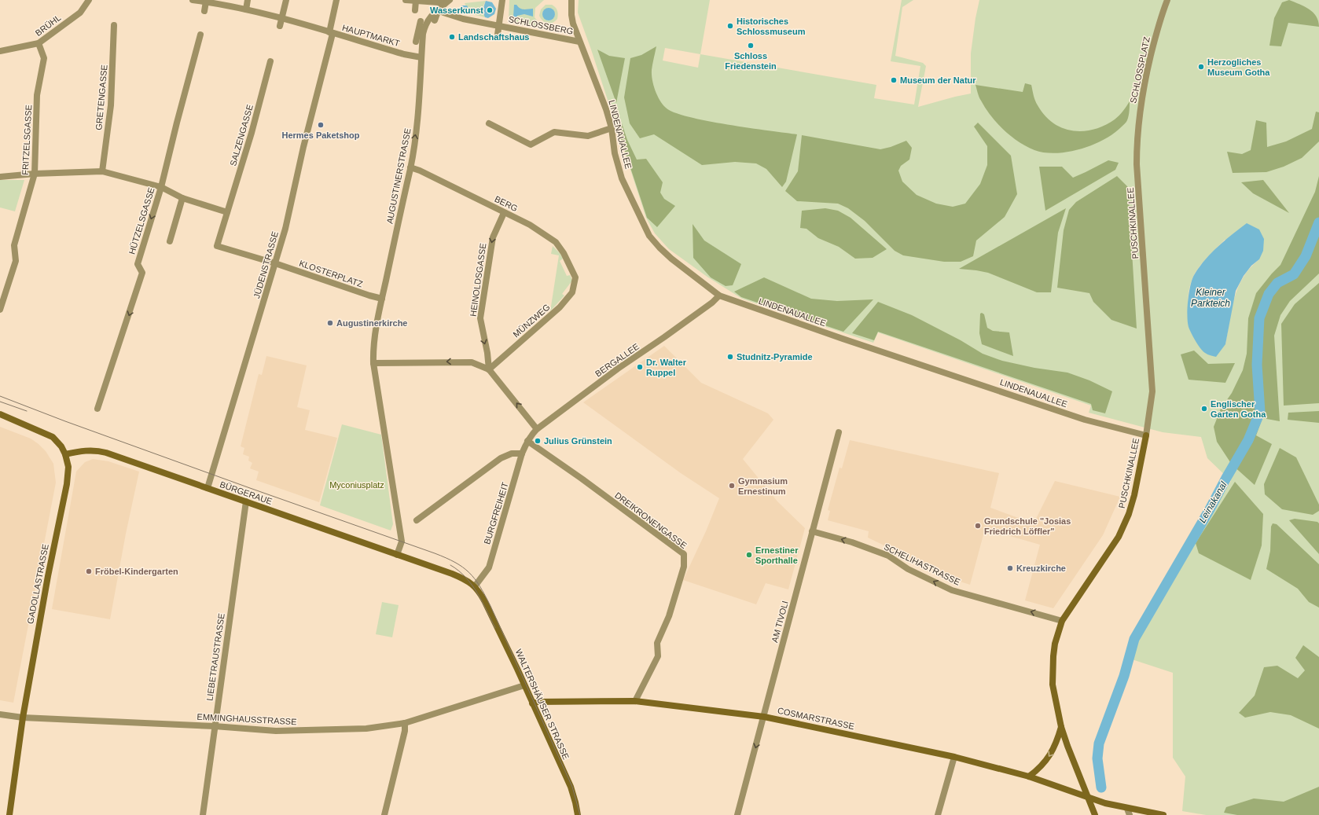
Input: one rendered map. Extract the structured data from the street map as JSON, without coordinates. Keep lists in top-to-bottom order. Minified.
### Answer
{"streets":{"street":["BRÜHL","SCHLOSSBERG","HAUPTMARKT","SCHLOSSPLATZ","GRETENGASSE","LINDENAUALLEE","SALZENGASSE","FRITZELSGASSE","AUGUSTINERSTRASSE","BERG","HÜTZELSGASSE","PUSCHKINALLEE","JÜDENSTRASSE","KLOSTERPLATZ","HEINOLDSGASSE","MÜNZWEG","BERGALLEE","BÜRGERAUE","BURGFREIHEIT","DREIKRONENGASSE","SCHELIHASTRASSE","GADOLLASTRASSE","AM TIVOLI","LIEBETRAUSTRASSE","WALTERSHÄUSER STRASSE","COSMARSTRASSE","EMMINGHAUSSTRASSE"]},"crossings":[["BRÜHL","FRITZELSGASSE"],["SCHLOSSBERG","LINDENAUALLEE"],["SCHLOSSBERG","AUGUSTINERSTRASSE"],["HAUPTMARKT","AUGUSTINERSTRASSE"],["HAUPTMARKT","JÜDENSTRASSE"],["SCHLOSSPLATZ","PUSCHKINALLEE"],["LINDENAUALLEE","PUSCHKINALLEE"],["LINDENAUALLEE","BERGALLEE"],["SALZENGASSE","JÜDENSTRASSE"],["SALZENGASSE","KLOSTERPLATZ"],["AUGUSTINERSTRASSE","BERG"],["AUGUSTINERSTRASSE","KLOSTERPLATZ"],["BERG","HEINOLDSGASSE"],["BERG","MÜNZWEG"],["PUSCHKINALLEE","SCHELIHASTRASSE"],["PUSCHKINALLEE","COSMARSTRASSE"],["JÜDENSTRASSE","KLOSTERPLATZ"],["JÜDENSTRASSE","BÜRGERAUE"],["HEINOLDSGASSE","MÜNZWEG"],["BERGALLEE","BURGFREIHEIT"],["BERGALLEE","DREIKRONENGASSE"],["BÜRGERAUE","BURGFREIHEIT"],["BÜRGERAUE","GADOLLASTRASSE"],["BÜRGERAUE","LIEBETRAUSTRASSE"],["BÜRGERAUE","WALTERSHÄUSER STRASSE"],["BURGFREIHEIT","DREIKRONENGASSE"],["DREIKRONENGASSE","COSMARSTRASSE"],["SCHELIHASTRASSE","AM TIVOLI"],["GADOLLASTRASSE","EMMINGHAUSSTRASSE"],["AM TIVOLI","COSMARSTRASSE"],["LIEBETRAUSTRASSE","EMMINGHAUSSTRASSE"],["WALTERSHÄUSER STRASSE","COSMARSTRASSE"],["WALTERSHÄUSER STRASSE","EMMINGHAUSSTRASSE"]],"one_way":["HÜTZELSGASSE","HEINOLDSGASSE","SCHELIHASTRASSE"],"water":["Kleiner Parkteich","Leinakanal"],"parks":["Myconiusplatz"],"places":["Wasserkunst","Historisches Schlossmuseum","Landschaftshaus","Schloss Friedenstein","Herzogliches Museum Gotha","Museum der Natur","Hermes Paketshop","Augustinerkirche","Studnitz-Pyramide","Dr. Walter Ruppel","Englischer Garten Gotha","Julius Grünstein","Gymnasium Ernestinum","Grundschule \"Josias Friedrich Löffler\"","Ernestiner Sporthalle","Kreuzkirche","Fröbel-Kindergarten"]}
